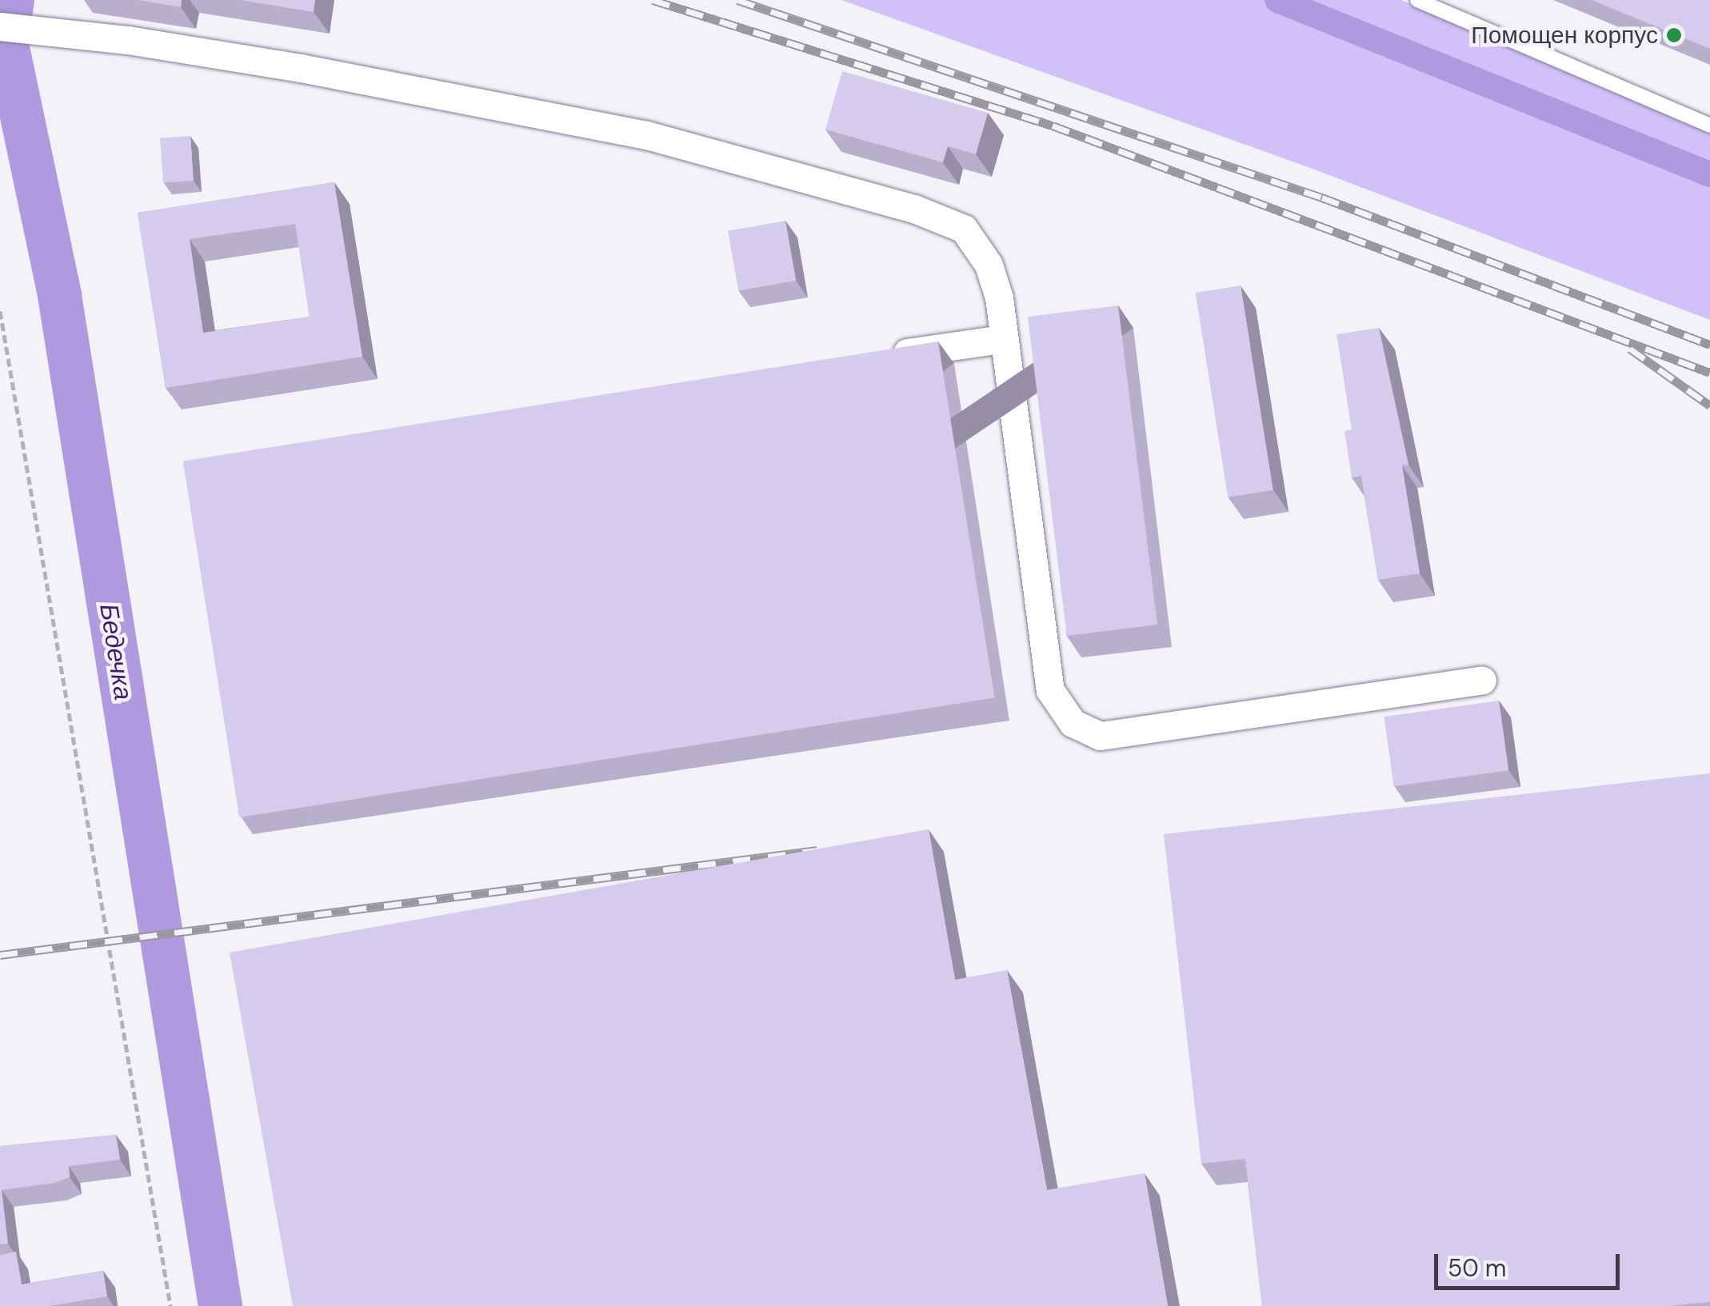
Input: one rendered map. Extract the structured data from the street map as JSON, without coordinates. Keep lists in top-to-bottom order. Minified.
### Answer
{"water":["Бедечка"],"places":["Помощен корпус"],"scale_bar":"50 m"}
